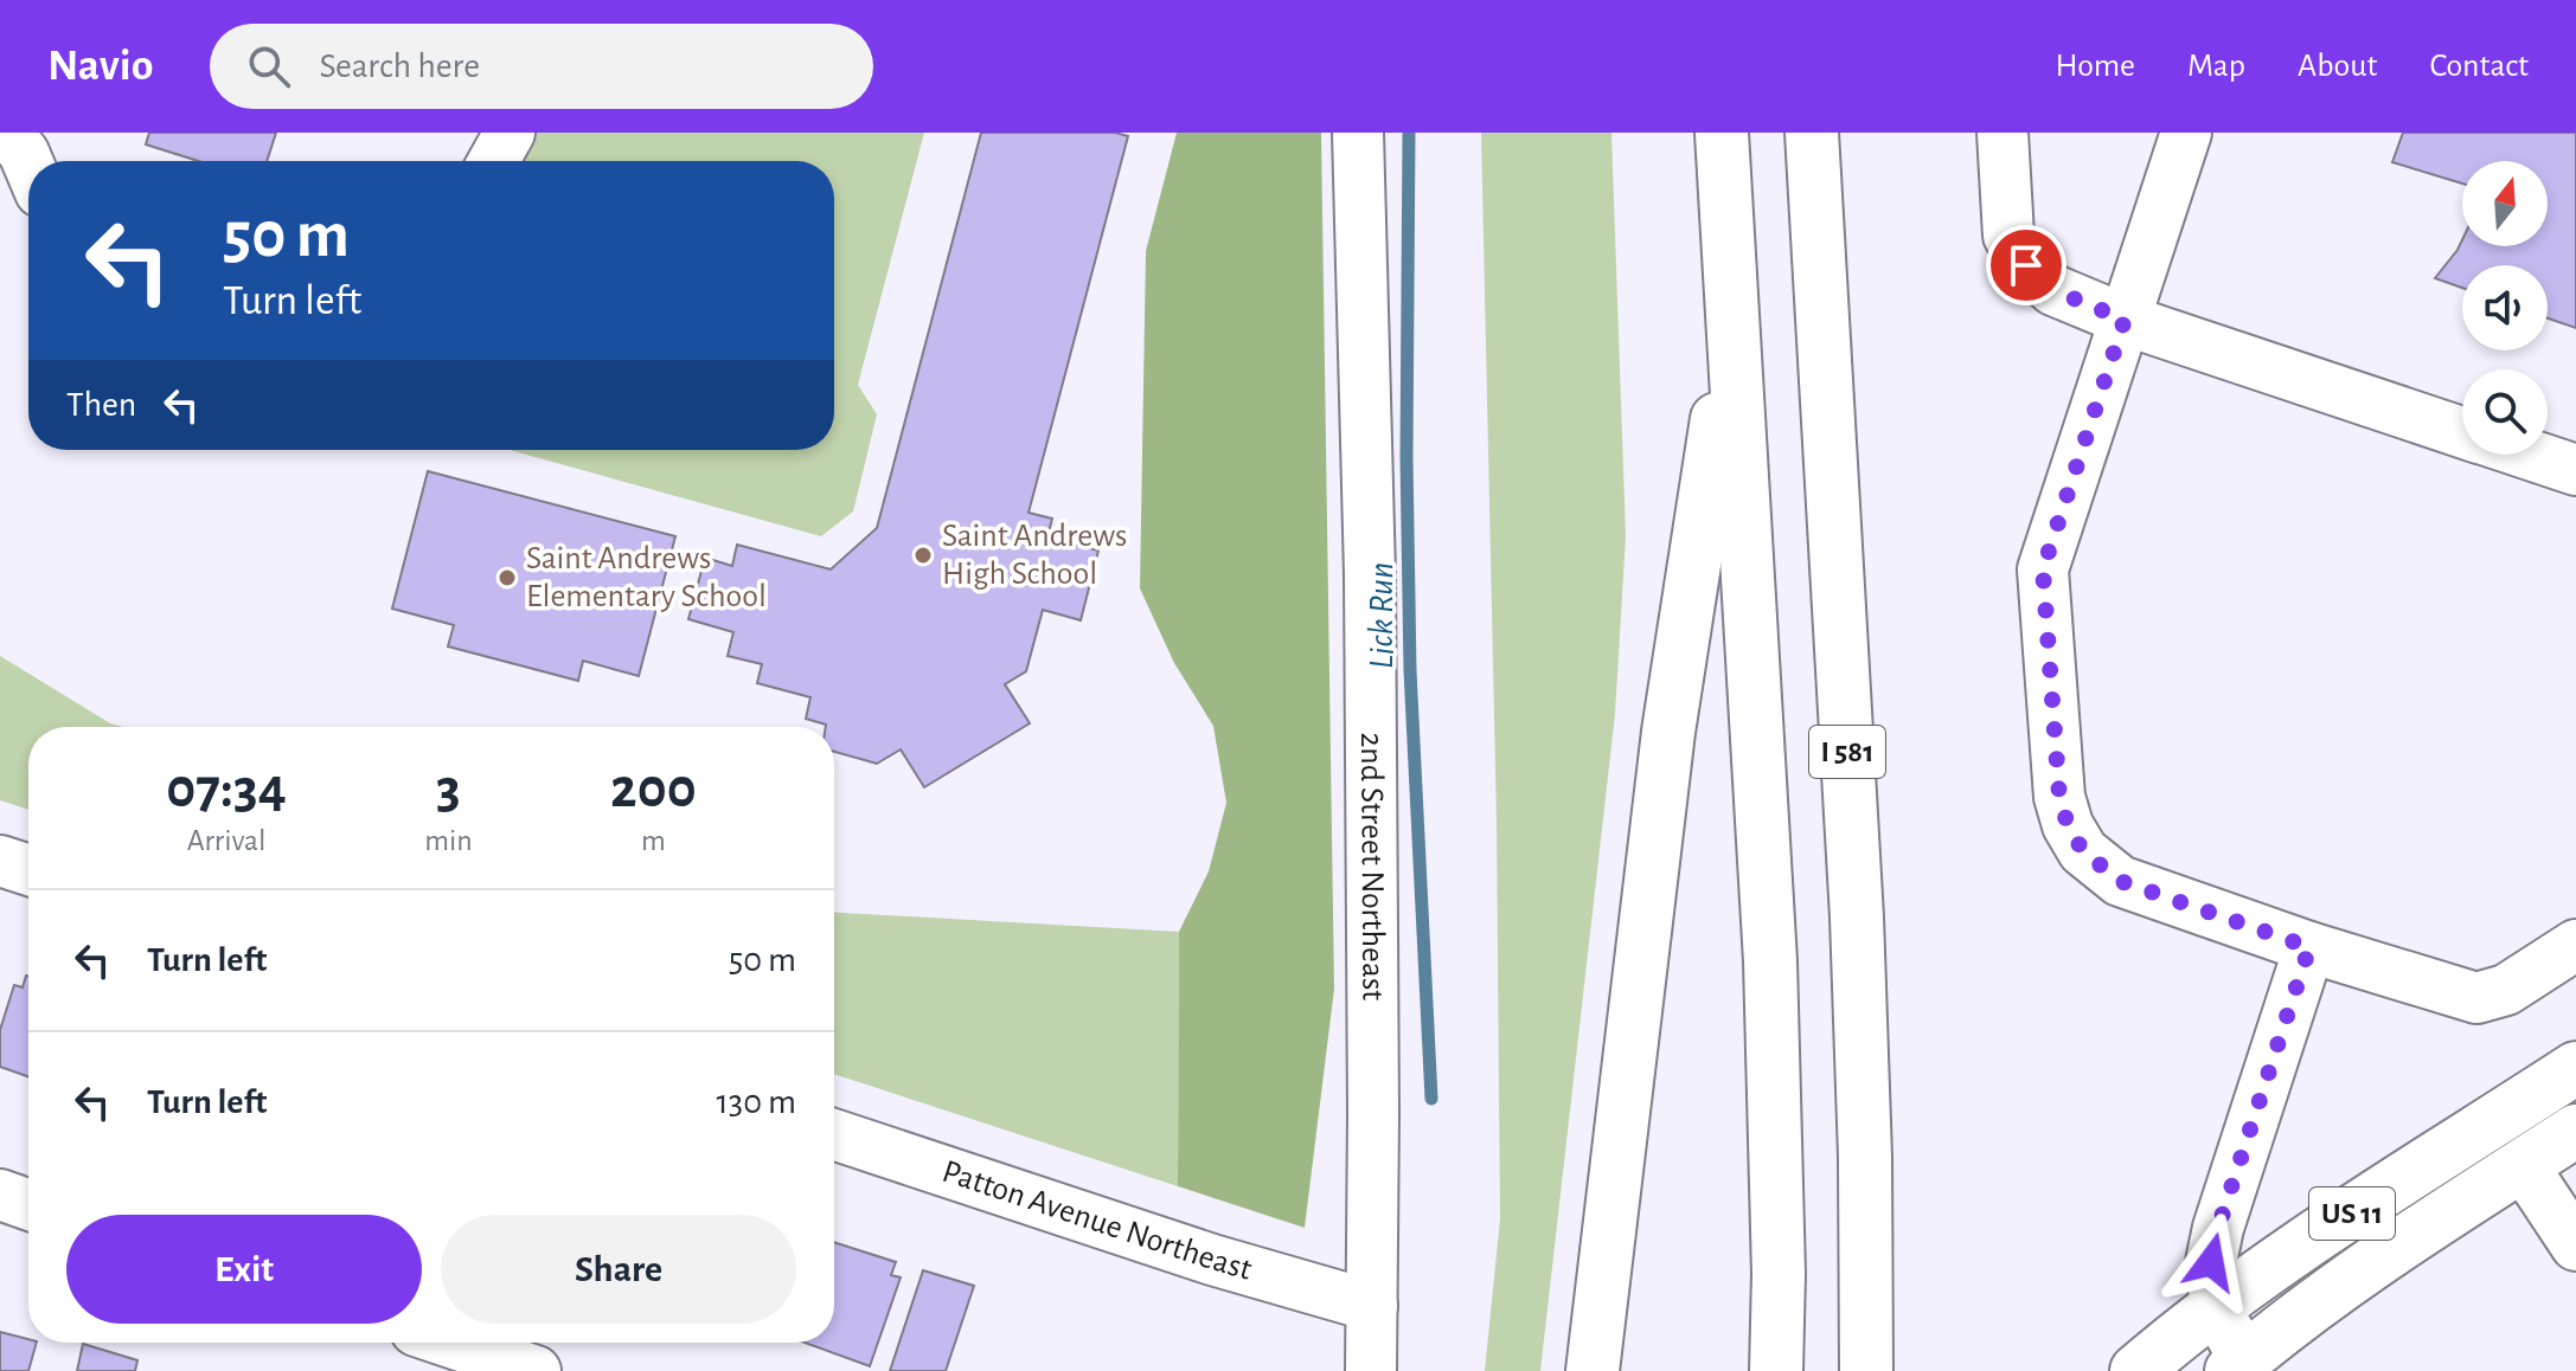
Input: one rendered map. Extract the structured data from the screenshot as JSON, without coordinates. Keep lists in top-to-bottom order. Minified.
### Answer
{"streets":{"main road":["I 581","US 11"],"street":["2nd Street Northeast","Patton Avenue Northeast"]},"crossings":[["2nd Street Northeast","Patton Avenue Northeast"]],"water":["Lick Run"],"places":["Saint Andrews High School","Saint Andrews Elementary School"],"north":"top","page":{"header":"Navio","search":"Search here","nav":["Home","Map","About","Contact"],"turn":["50 m","Turn left"],"then":"Then","eta":["07:34","Arrival","3","min","200","m"],"list":[{"name":"Turn left","value":"50 m"},{"name":"Turn left","value":"130 m"}],"buttons":["Exit","Share"]}}
